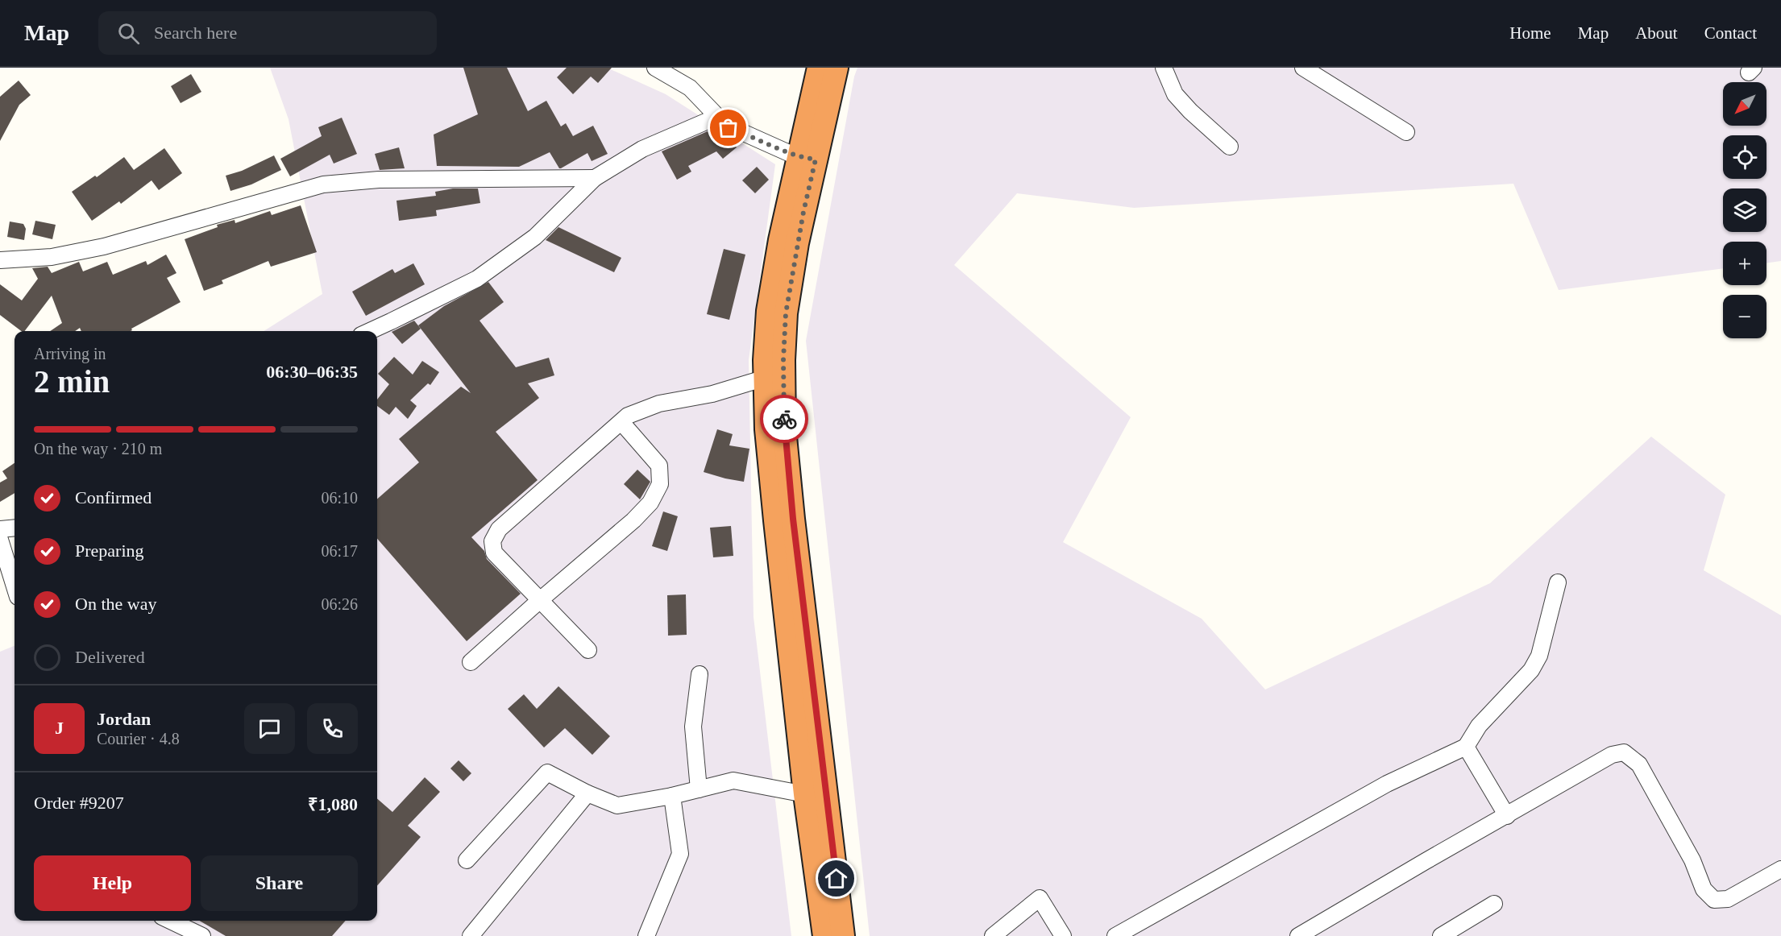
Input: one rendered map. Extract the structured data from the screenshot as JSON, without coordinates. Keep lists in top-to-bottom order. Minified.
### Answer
{"north":"bottom left","page":{"header":"Map","search":"Search here","nav":["Home","Map","About","Contact"],"map_buttons":["+","−"],"heading":["2 min","Arriving in","06:30–06:35"],"panel":["Jordan","Courier · 4.8","Order #9207","₹1,080"],"bar":"On the way · 210 m","list":[["Confirmed","06:10"],["Preparing","06:17"],["On the way","06:26"],"Delivered"],"round":"J","buttons":["Help","Share"]}}
